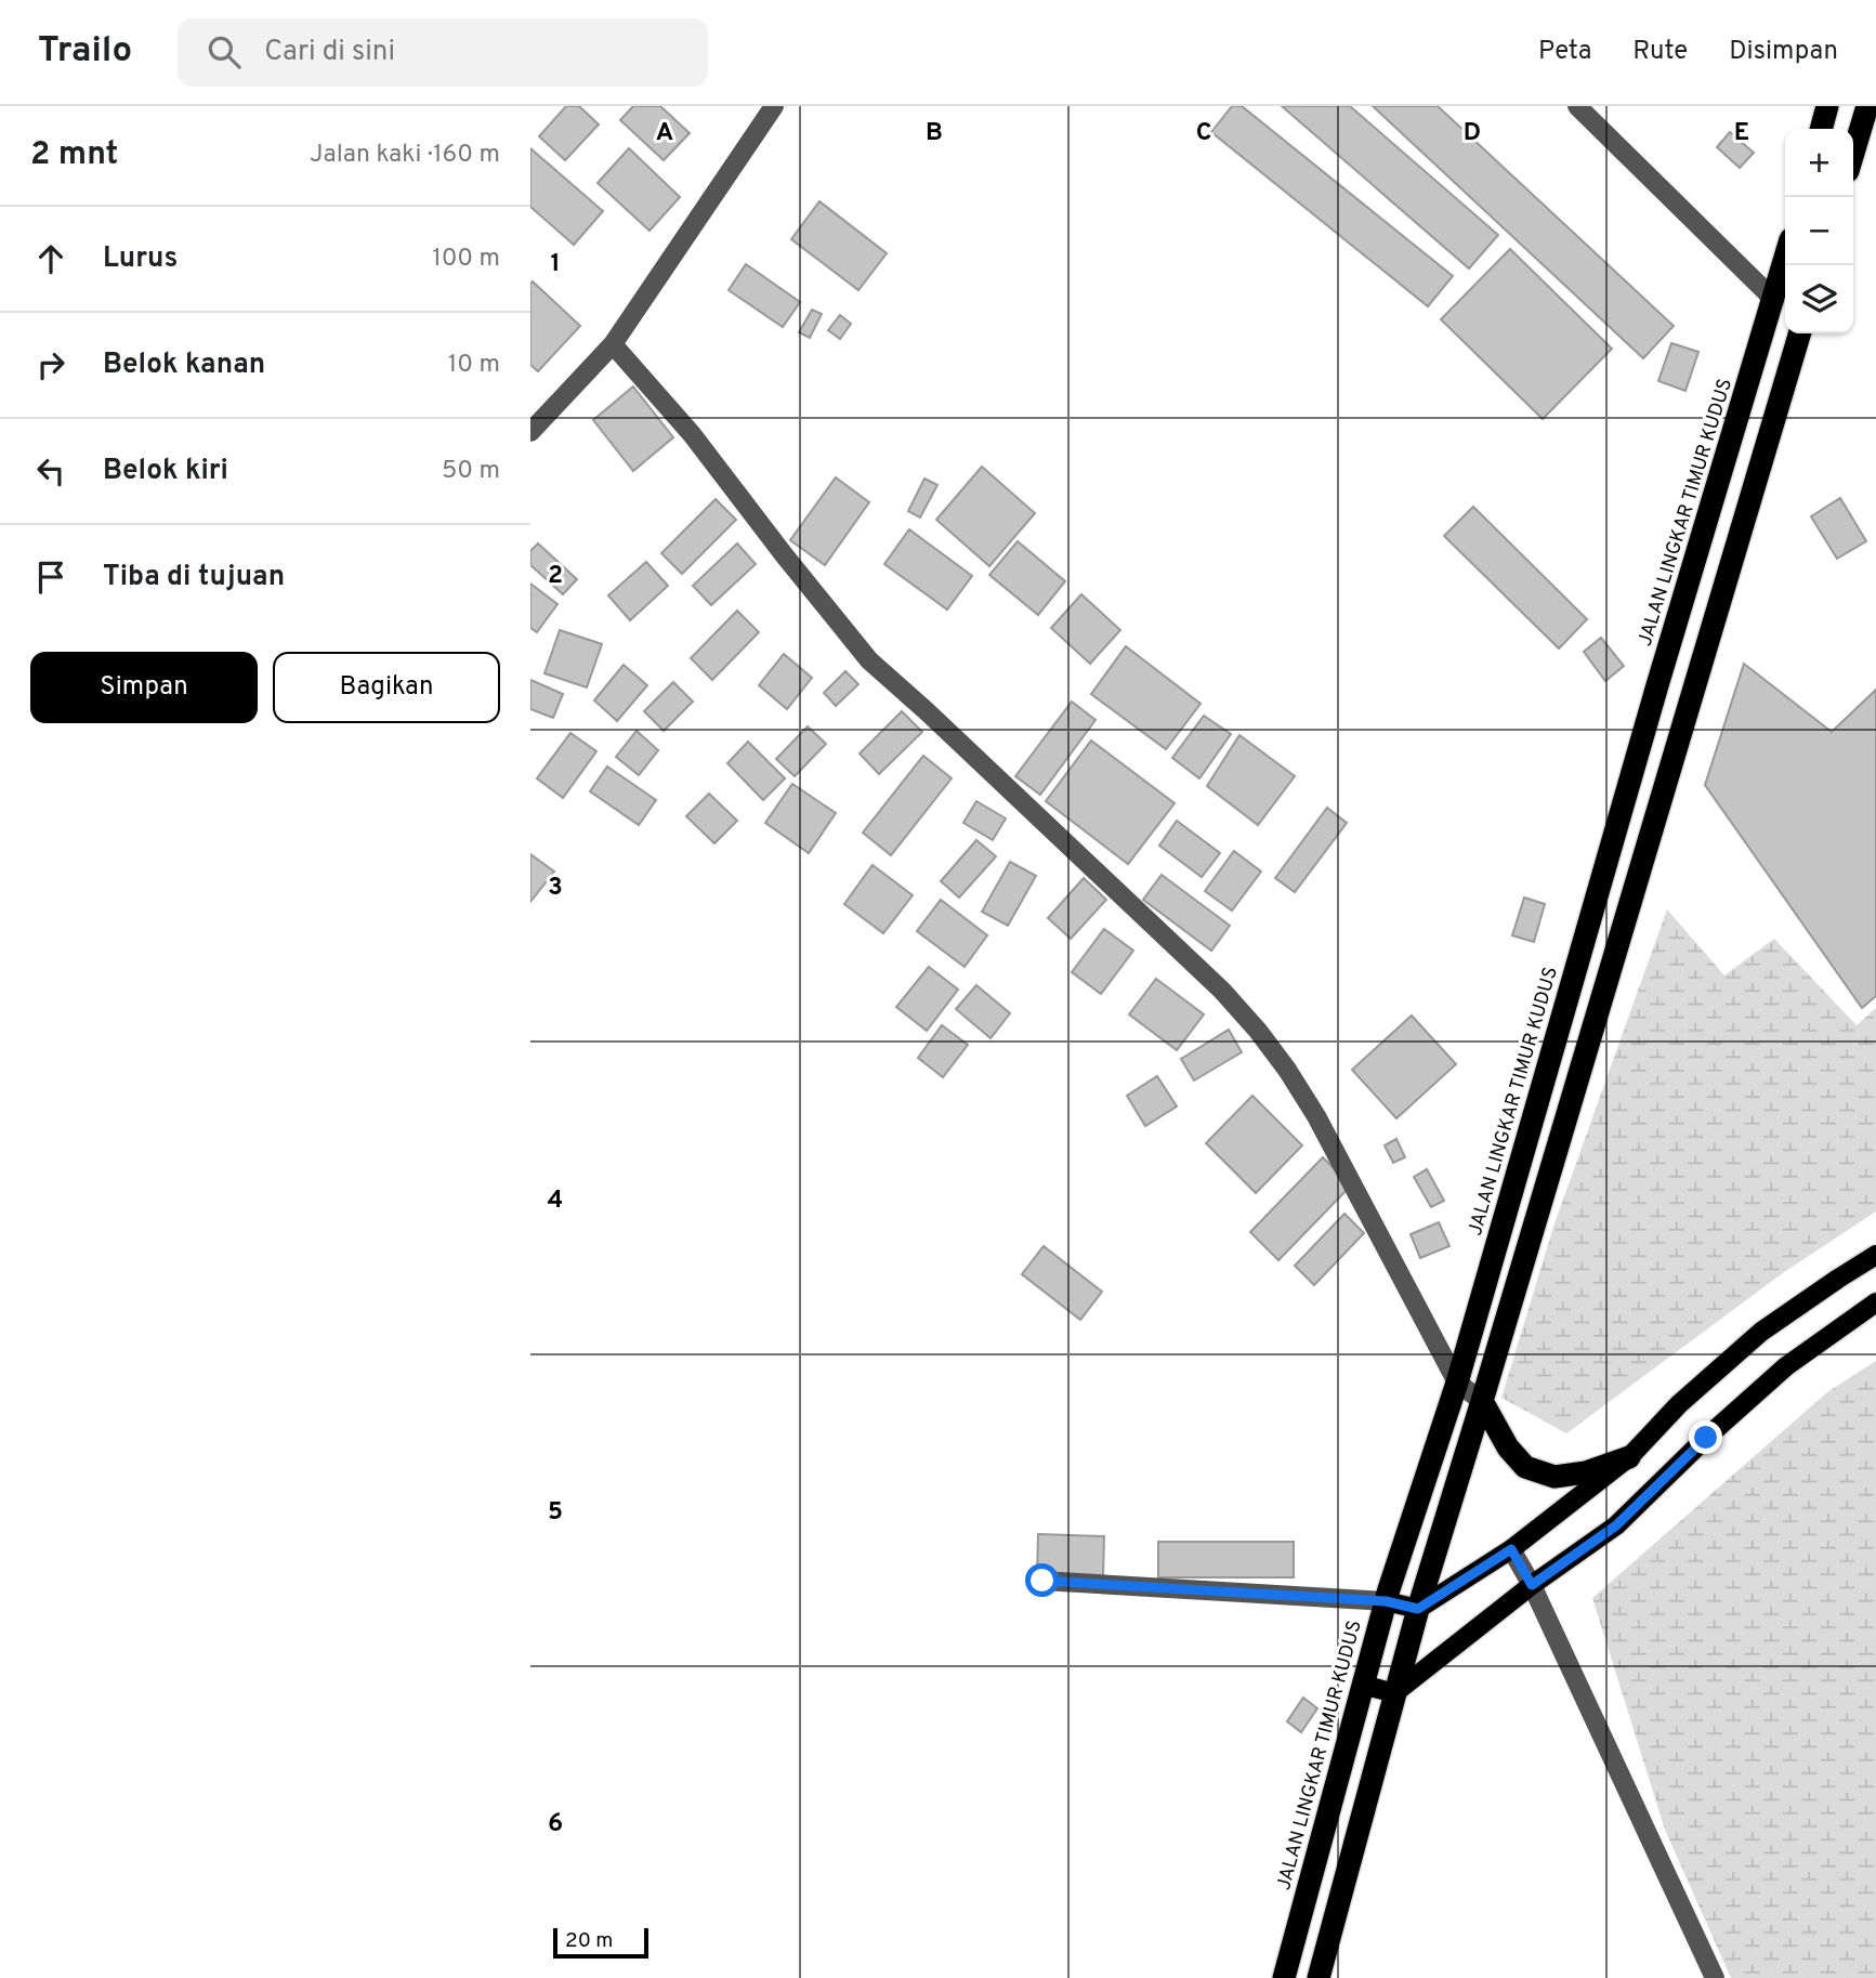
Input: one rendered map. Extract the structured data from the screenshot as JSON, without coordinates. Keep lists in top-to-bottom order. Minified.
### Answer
{"streets":{"highway":["JALAN LINGKAR TIMUR KUDUS"]},"scale_bar":"20 m","page":{"header":"Trailo","search":"Cari di sini","nav":["Peta","Rute","Disimpan"],"heading":["2 mnt","Jalan kaki · 160 m"],"map_buttons":["+","−"],"list":[["Lurus","100 m"],["Belok kanan","10 m"],["Belok kiri","50 m"],"Tiba di tujuan"],"buttons":["Simpan","Bagikan"],"scale":"20 m"},"grid":{"columns":["A","B","C","D","E"],"rows":["1","2","3","4","5","6"]}}
